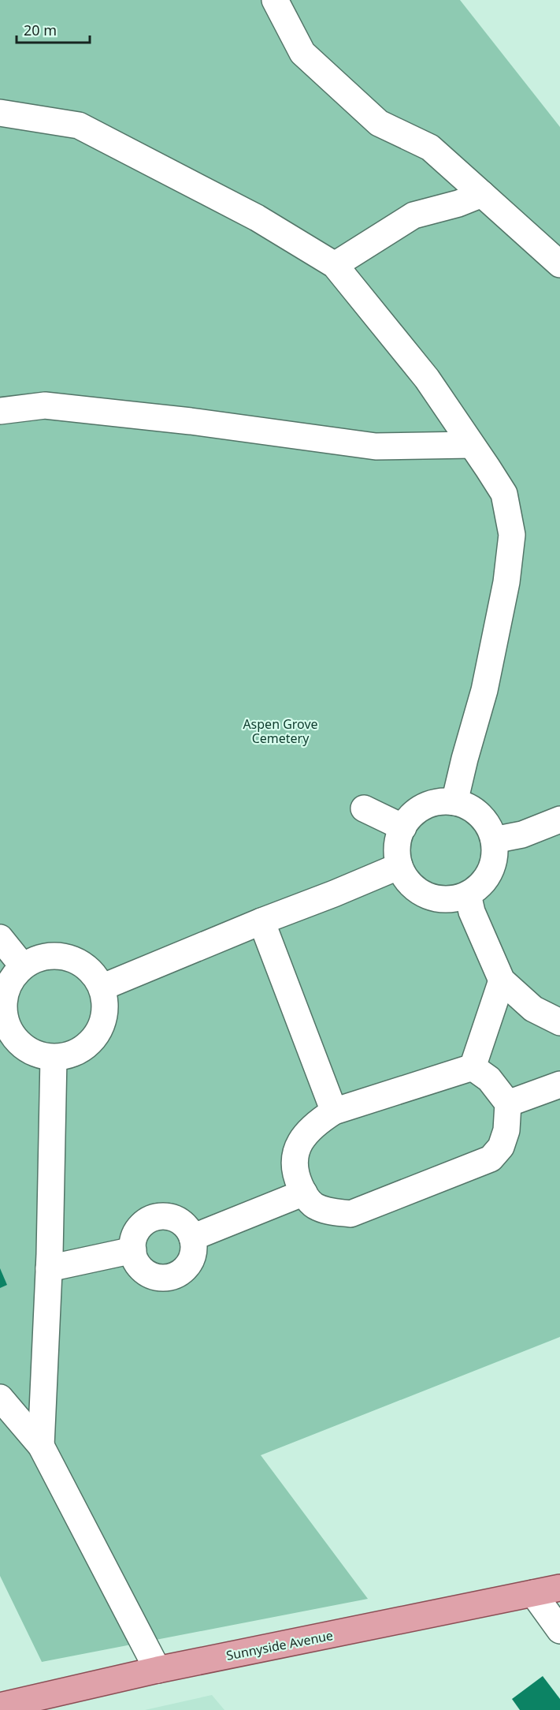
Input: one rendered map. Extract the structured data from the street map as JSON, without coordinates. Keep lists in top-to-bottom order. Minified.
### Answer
{"streets":{"main road":["Sunnyside Avenue"]},"parks":["Aspen Grove Cemetery"],"scale_bar":"20 m"}
